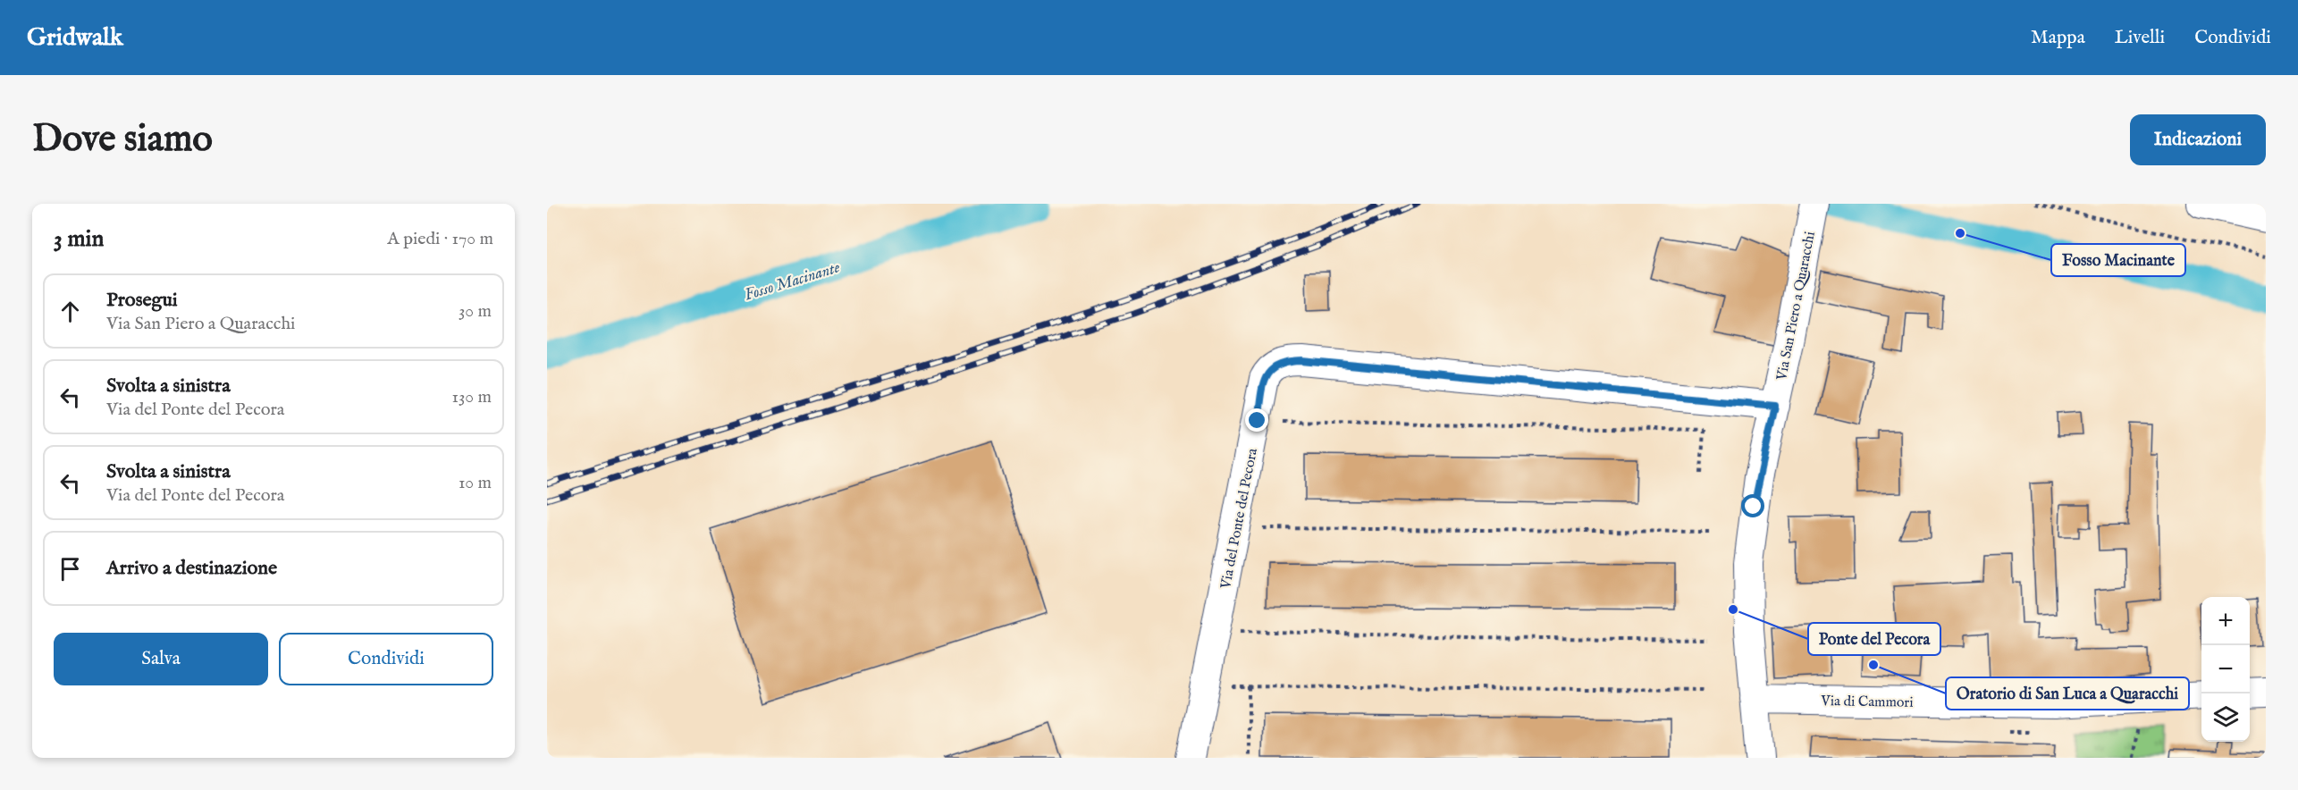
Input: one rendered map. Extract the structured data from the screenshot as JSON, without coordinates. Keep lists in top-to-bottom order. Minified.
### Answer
{"streets":{"street":["Via San Piero a Quaracchi","Via del Ponte del Pecora","Via di Cammori"]},"crossings":[["Via San Piero a Quaracchi","Via del Ponte del Pecora"],["Via San Piero a Quaracchi","Via di Cammori"]],"water":["Fosso Macinante"],"places":["Fosso Macinante","Ponte del Pecora","Oratorio di San Luca a Quaracchi"],"page":{"header":"Gridwalk","nav":["Mappa","Livelli","Condividi"],"buttons":["Indicazioni",["Salva","Condividi"]],"title":"Dove siamo","heading":["3 min","A piedi · 170 m"],"list":[["Prosegui","Via San Piero a Quaracchi","30 m"],["Svolta a sinistra","Via del Ponte del Pecora","130 m"],["Svolta a sinistra","Via del Ponte del Pecora","10 m"],"Arrivo a destinazione"],"map_buttons":["+","−"]}}
